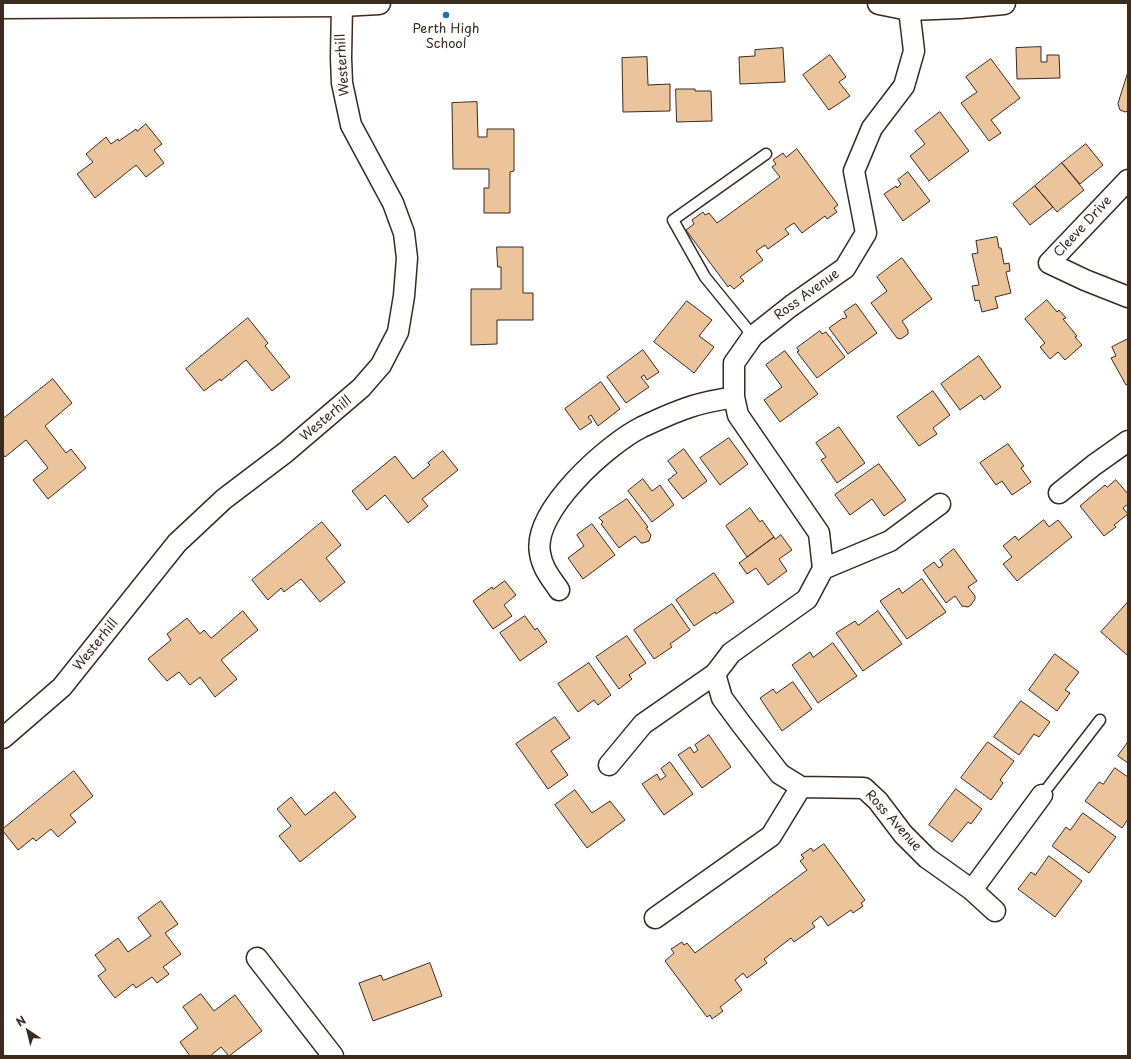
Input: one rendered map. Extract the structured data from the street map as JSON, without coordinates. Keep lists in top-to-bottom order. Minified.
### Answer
{"streets":{"street":["Westerhill","Cleeve Drive","Ross Avenue"]},"places":["Perth High School"],"north":"top left"}
